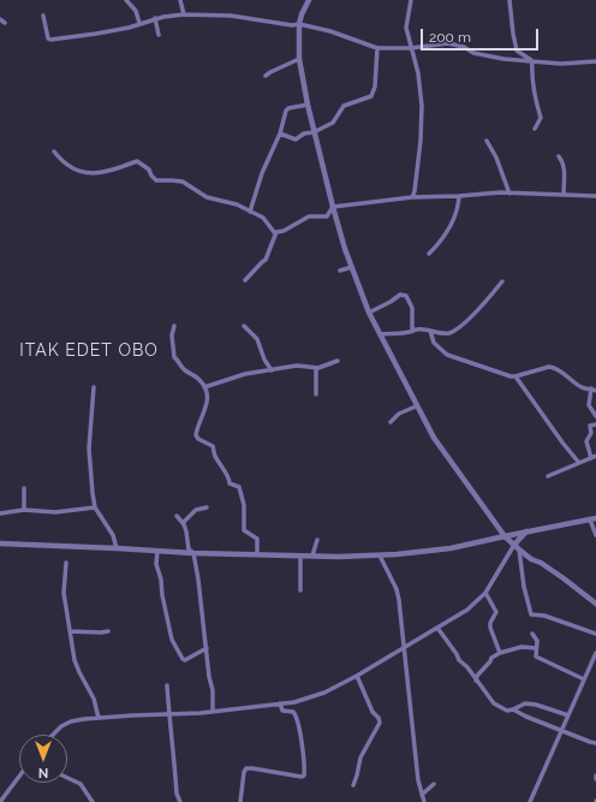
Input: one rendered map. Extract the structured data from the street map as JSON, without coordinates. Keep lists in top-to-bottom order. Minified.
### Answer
{"districts":["ITAK EDET OBO"],"scale_bar":"200 m","north":"bottom"}
